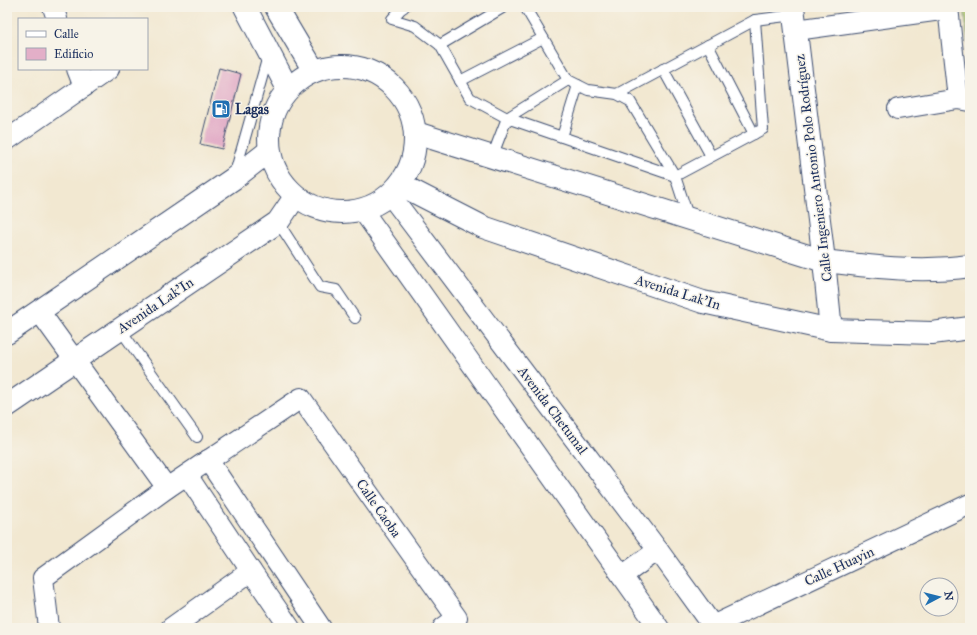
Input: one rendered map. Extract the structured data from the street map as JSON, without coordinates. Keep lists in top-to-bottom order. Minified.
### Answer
{"streets":{"main road":["Calle Ingeniero Antonio Polo Rodríguez","Avenida Lak'In"],"street":["Avenida Chetumal","Calle Caoba","Calle Huayin"]},"crossings":[["Calle Ingeniero Antonio Polo Rodríguez","Avenida Lak'In"],["Avenida Lak'In","Avenida Chetumal"],["Avenida Chetumal","Calle Huayin"]],"places":{"fuel station":["Lagas"]},"legend":["Calle","Edificio"],"north":"right"}
